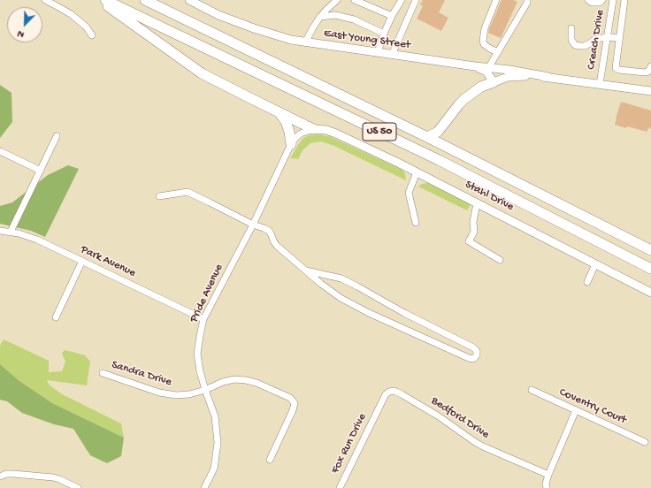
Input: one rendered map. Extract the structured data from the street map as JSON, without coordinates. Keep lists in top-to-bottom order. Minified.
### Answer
{"streets":{"highway":["US 50"],"main road":["East Young Street","Stahl Drive"],"street":["Creach Drive","Park Avenue","Pride Avenue","Sandra Drive","Coventry Court","Bedford Drive","Fox Run Drive"]},"crossings":[["East Young Street","Creach Drive"],["Stahl Drive","Pride Avenue"],["Park Avenue","Pride Avenue"],["Pride Avenue","Sandra Drive"],["Bedford Drive","Fox Run Drive"]],"north":"bottom left"}
